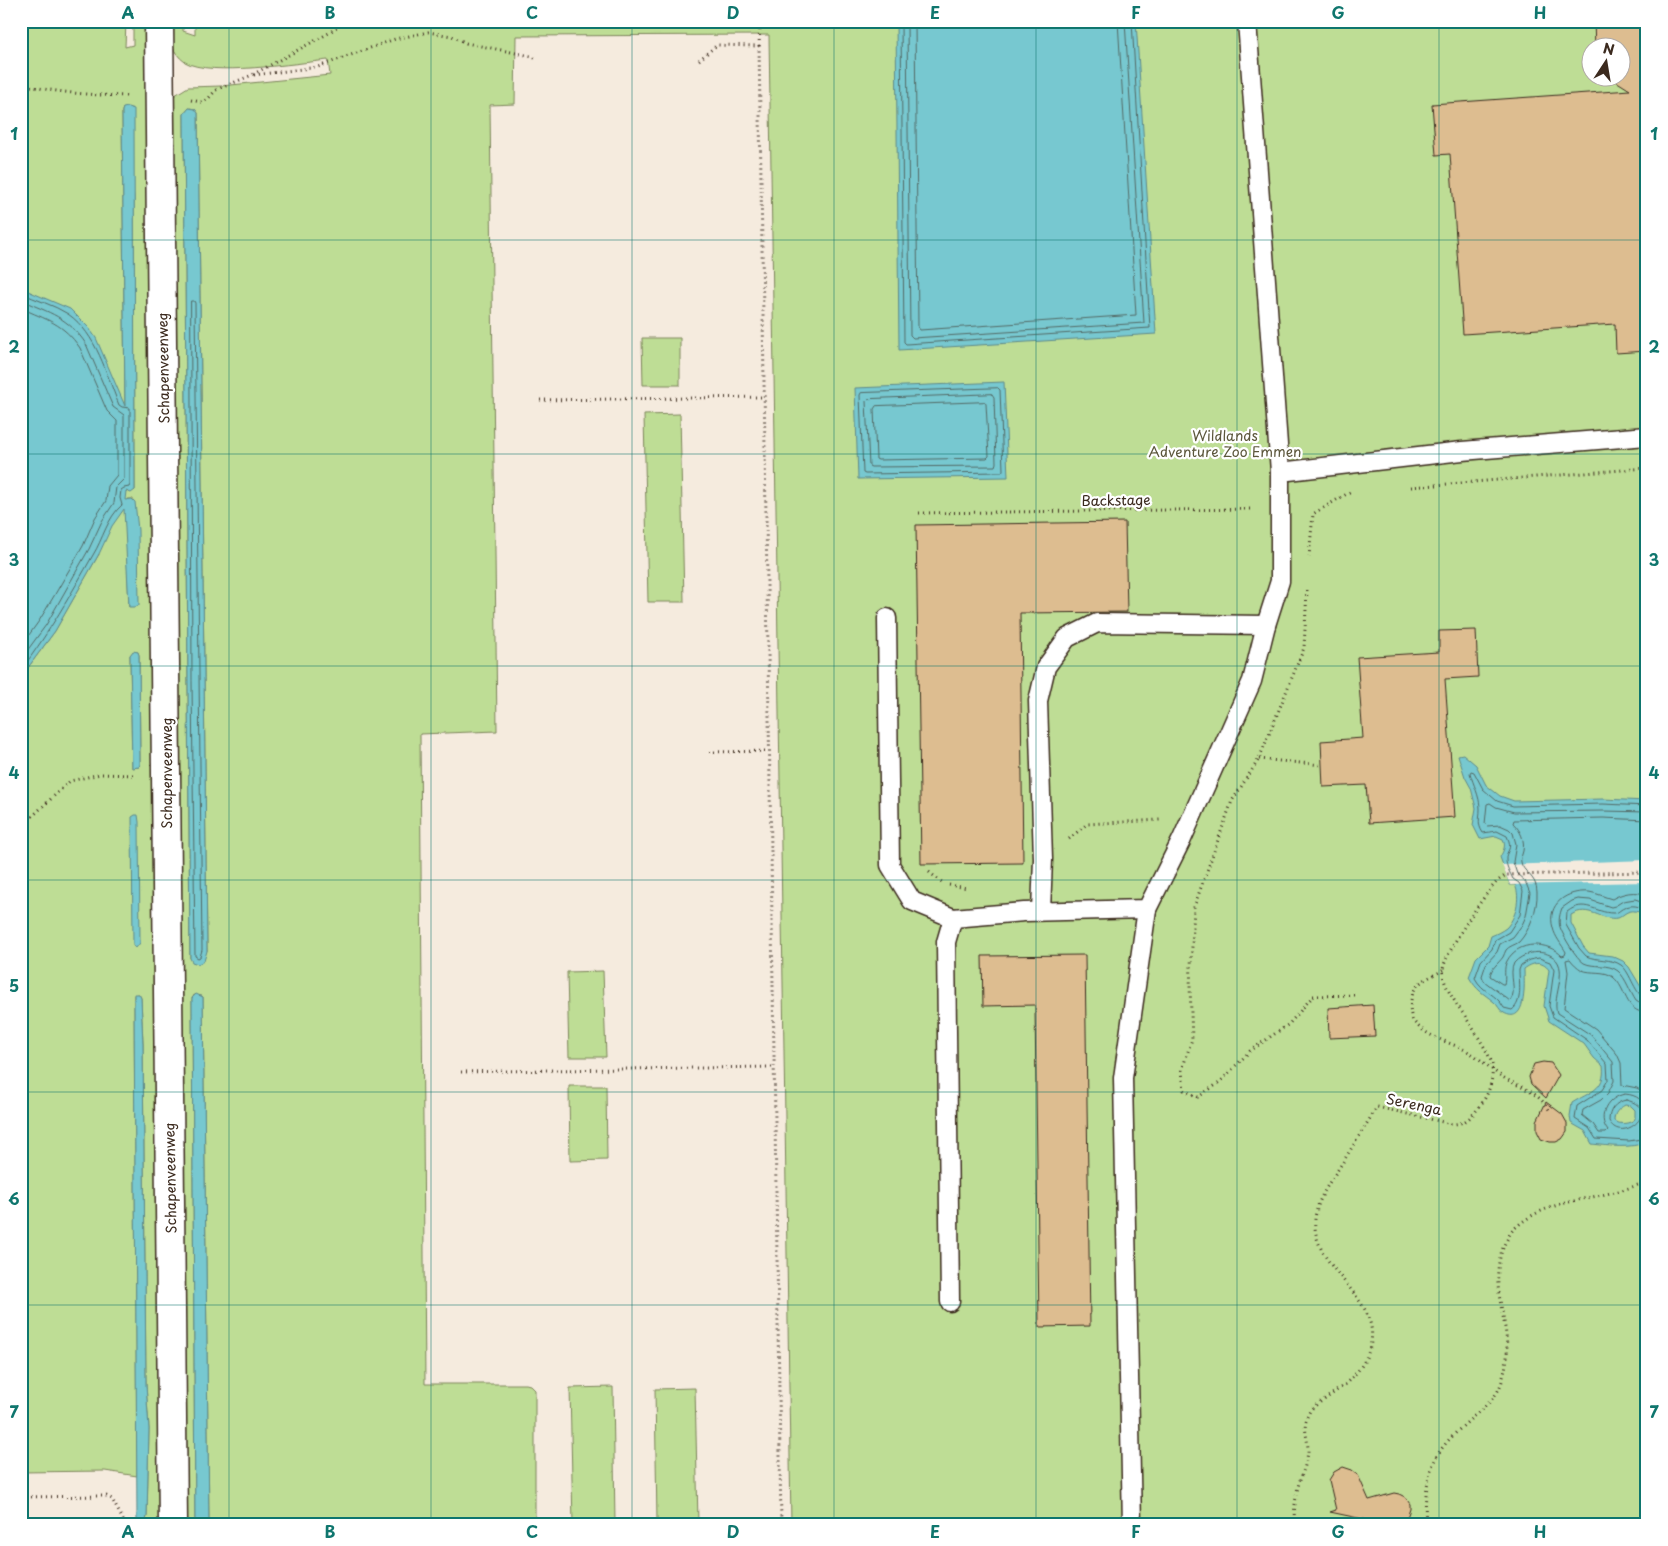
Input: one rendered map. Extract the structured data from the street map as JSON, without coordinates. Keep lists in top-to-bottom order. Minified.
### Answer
{"streets":{"street":["Schapenveenweg"],"path":["Backstage","Serenga"]},"parks":["Wildlands Adventure Zoo Emmen"],"north":"top","grid":{"columns":["A","B","C","D","E","F","G","H"],"rows":["1","2","3","4","5","6","7"]}}
